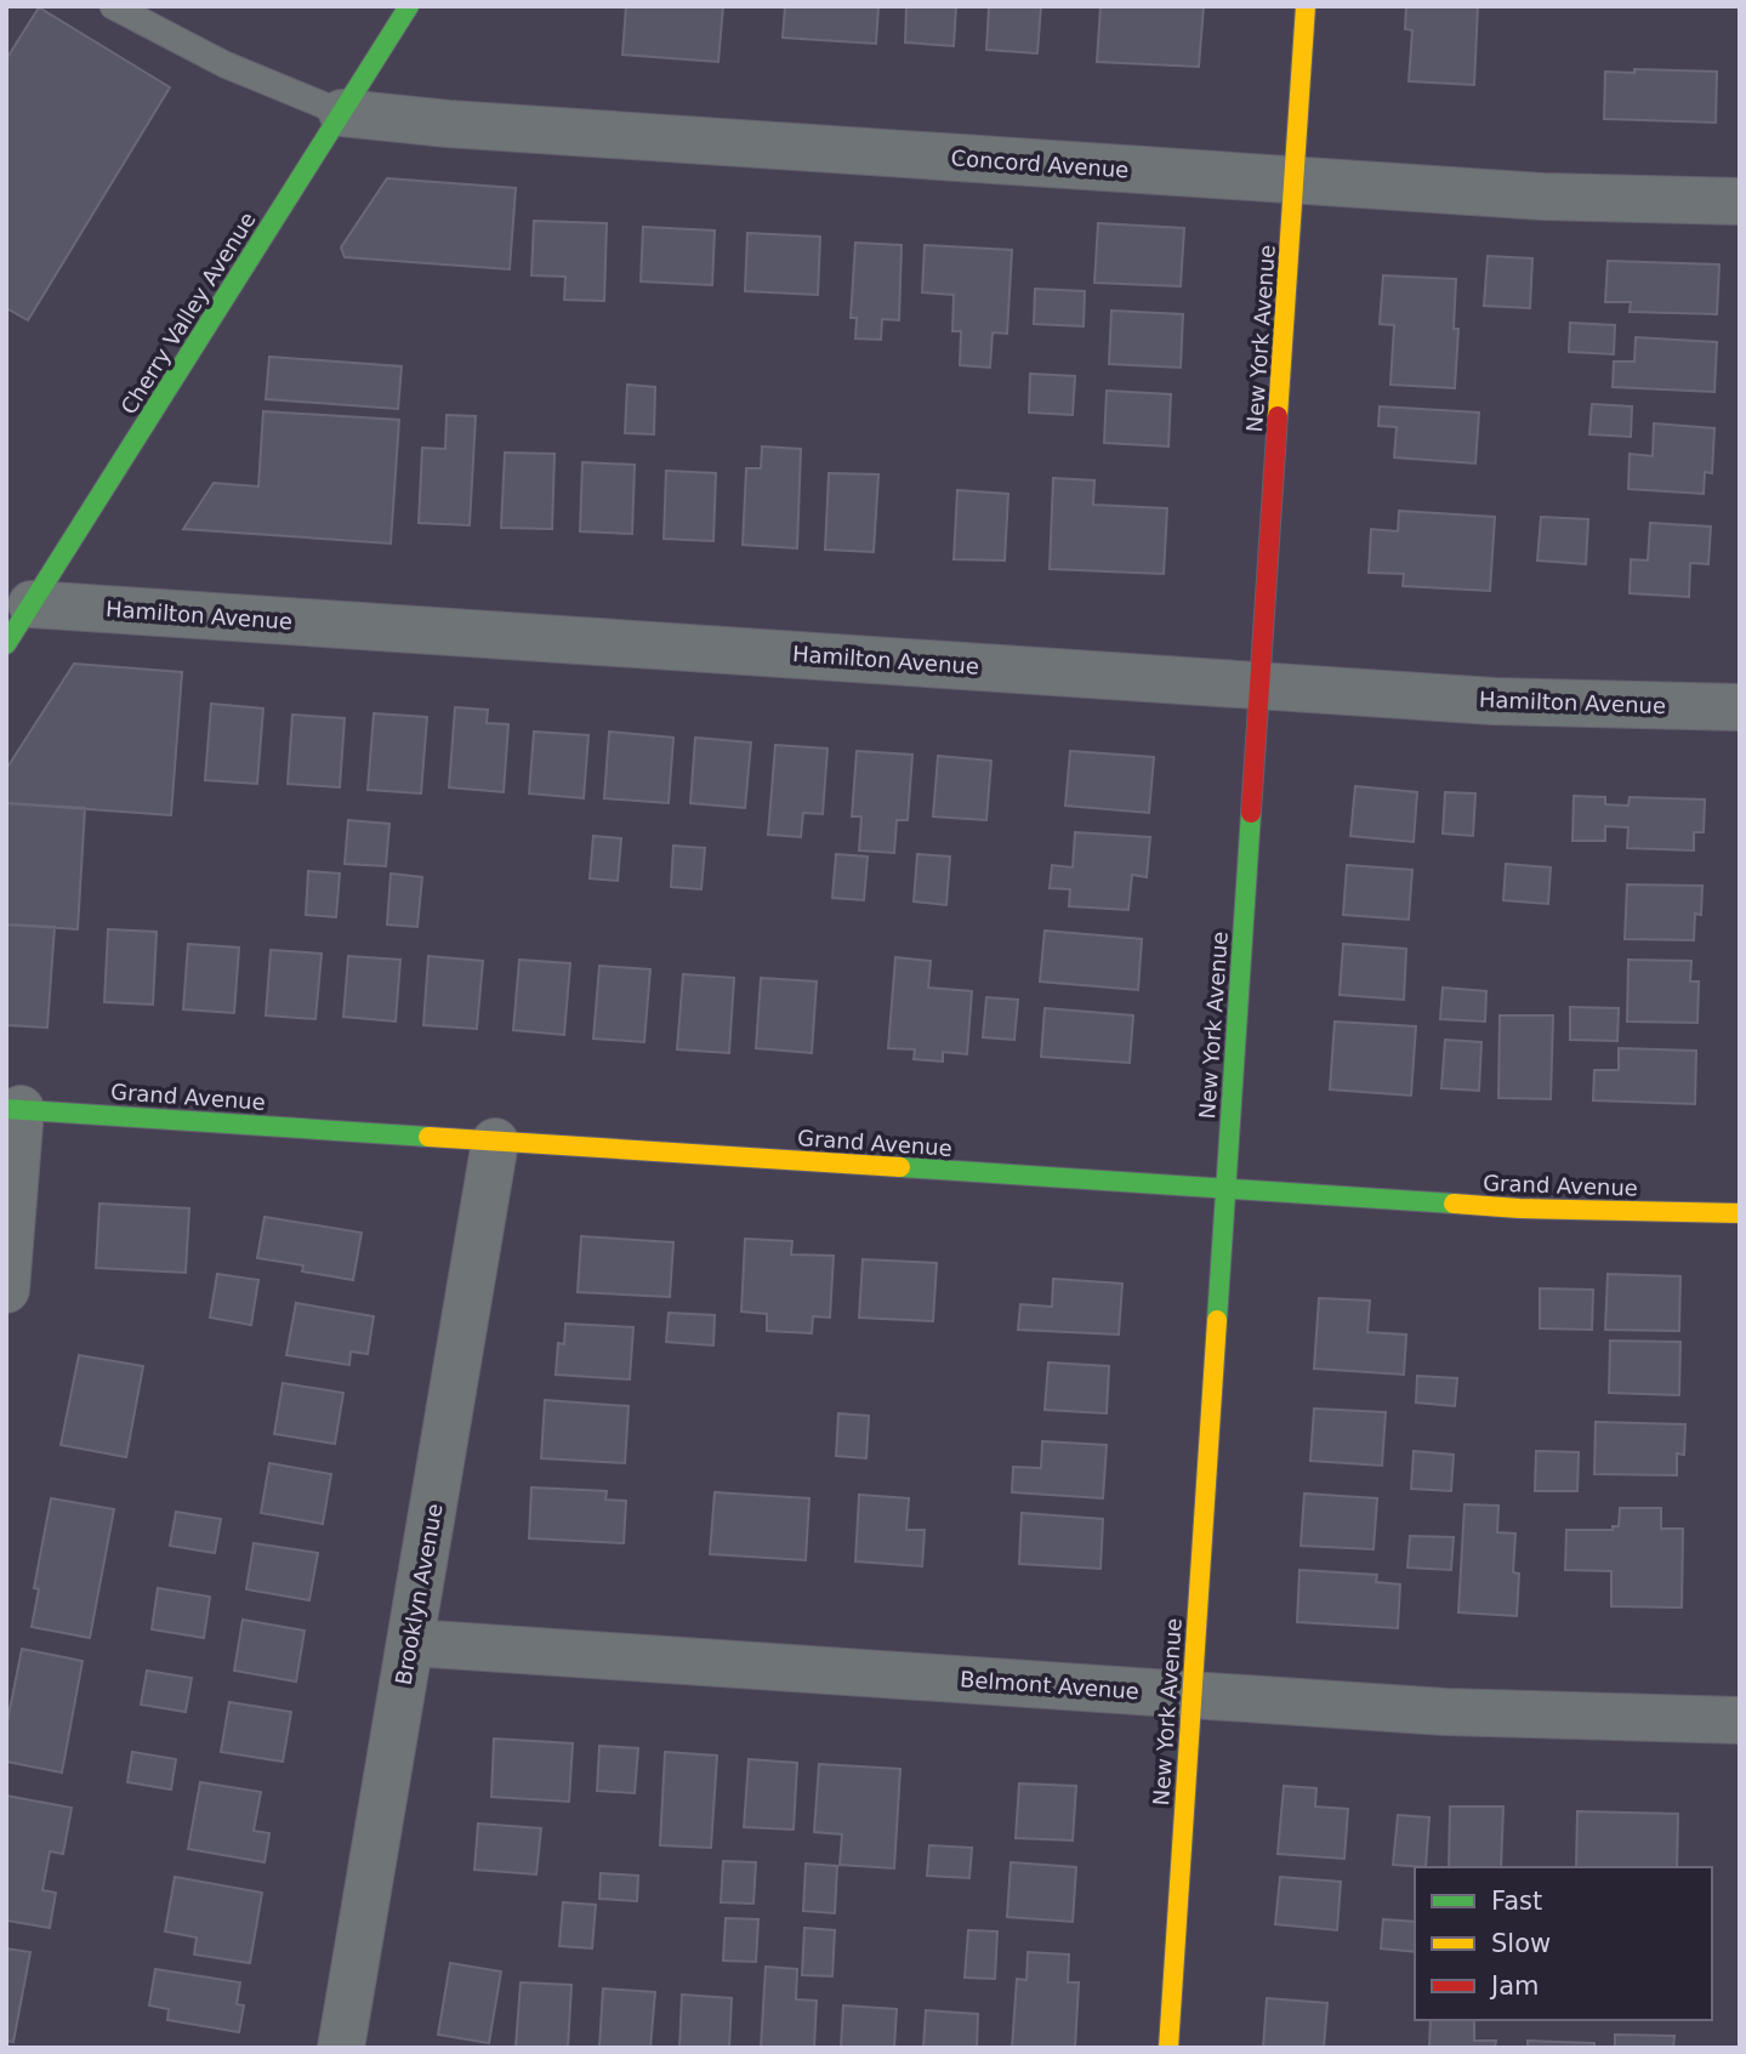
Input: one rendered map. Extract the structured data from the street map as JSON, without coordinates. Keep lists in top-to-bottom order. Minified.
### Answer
{"streets":{"street":["Concord Avenue","Cherry Valley Avenue","New York Avenue","Hamilton Avenue","Grand Avenue","Brooklyn Avenue","Belmont Avenue"]},"crossings":[["Concord Avenue","Cherry Valley Avenue"],["Concord Avenue","New York Avenue"],["Cherry Valley Avenue","Hamilton Avenue"],["New York Avenue","Hamilton Avenue"],["New York Avenue","Grand Avenue"],["New York Avenue","Belmont Avenue"],["Grand Avenue","Brooklyn Avenue"],["Brooklyn Avenue","Belmont Avenue"]],"legend":["Fast","Slow","Jam"]}
